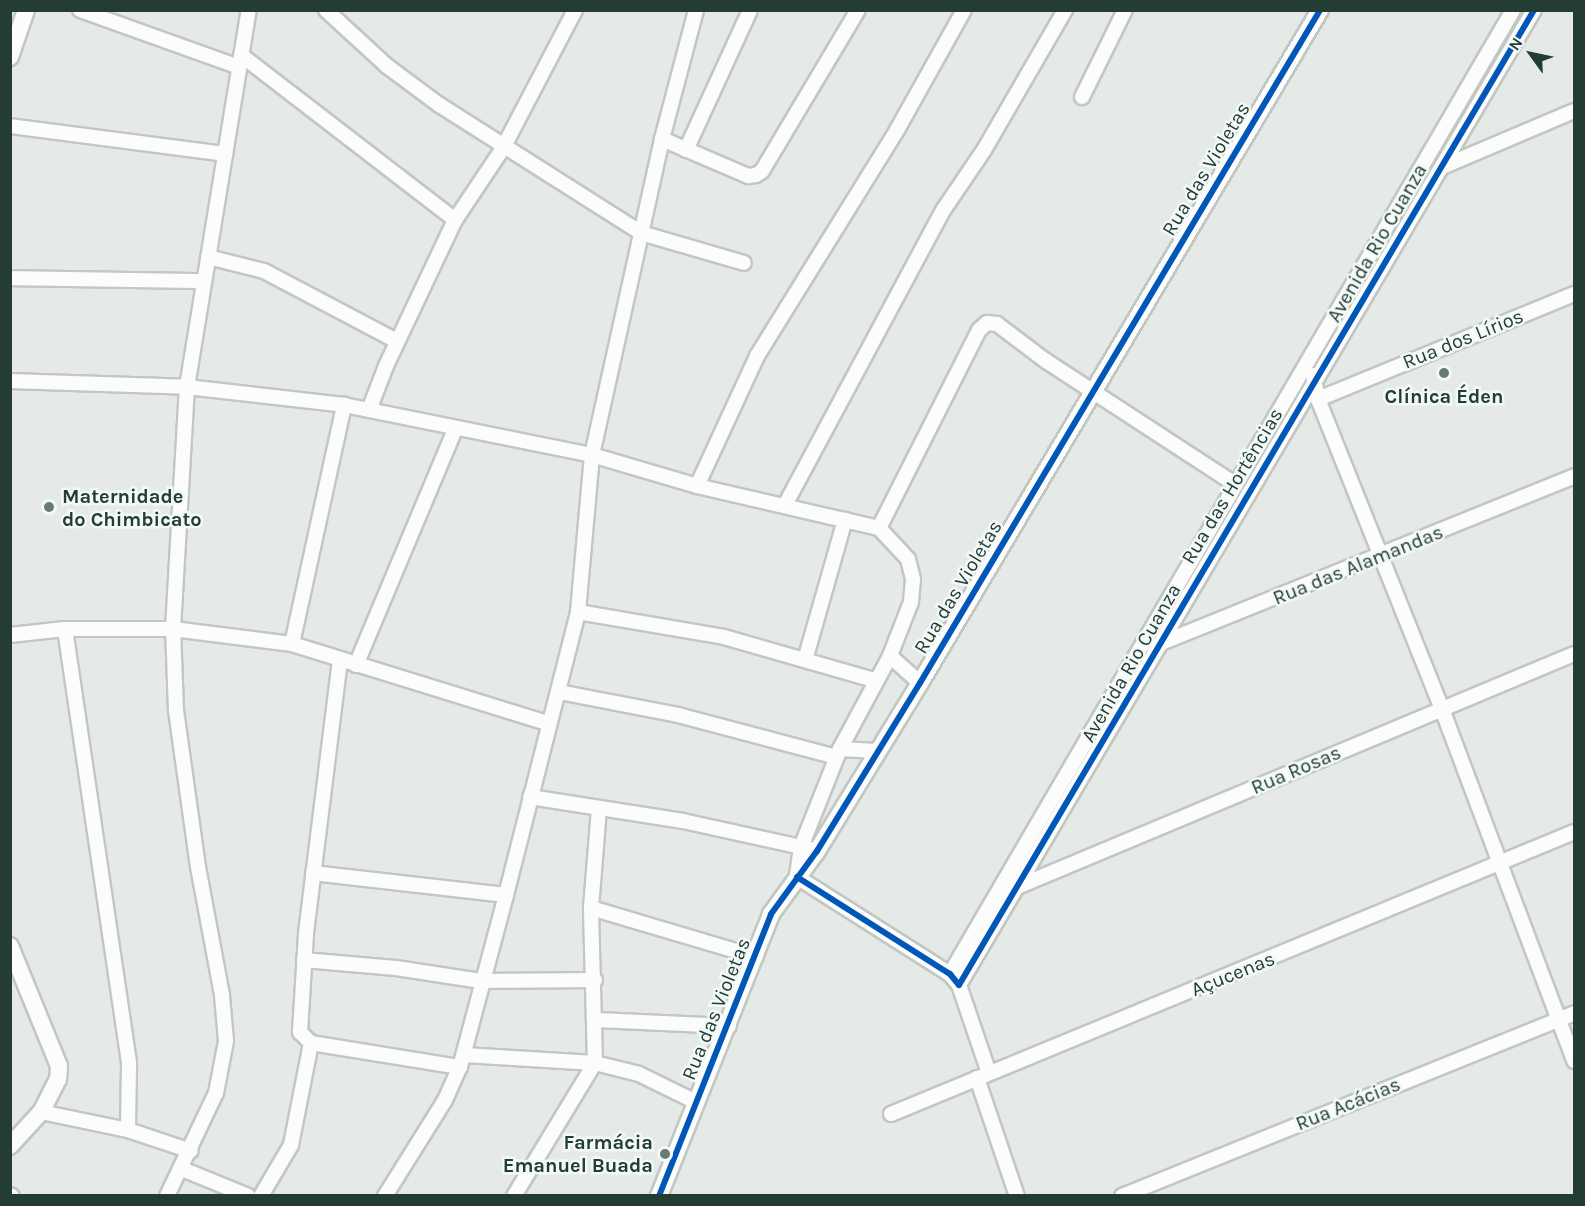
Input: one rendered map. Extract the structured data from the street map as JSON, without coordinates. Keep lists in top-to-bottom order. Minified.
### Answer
{"streets":{"street":["Rua das Violetas","Avenida Rio Cuanza","Rua dos Lírios","Rua das Hortências","Rua das Alamandas","Rua Rosas","Açucenas","Rua Acácias"]},"crossings":[["Avenida Rio Cuanza","Rua das Hortências"],["Avenida Rio Cuanza","Rua das Alamandas"],["Rua das Hortências","Rua das Alamandas"],["Rua das Hortências","Rua Rosas"]],"places":["Clínica Éden","Maternidade do Chimbicato","Farmácia Emanuel Buada"],"north":"top left"}
